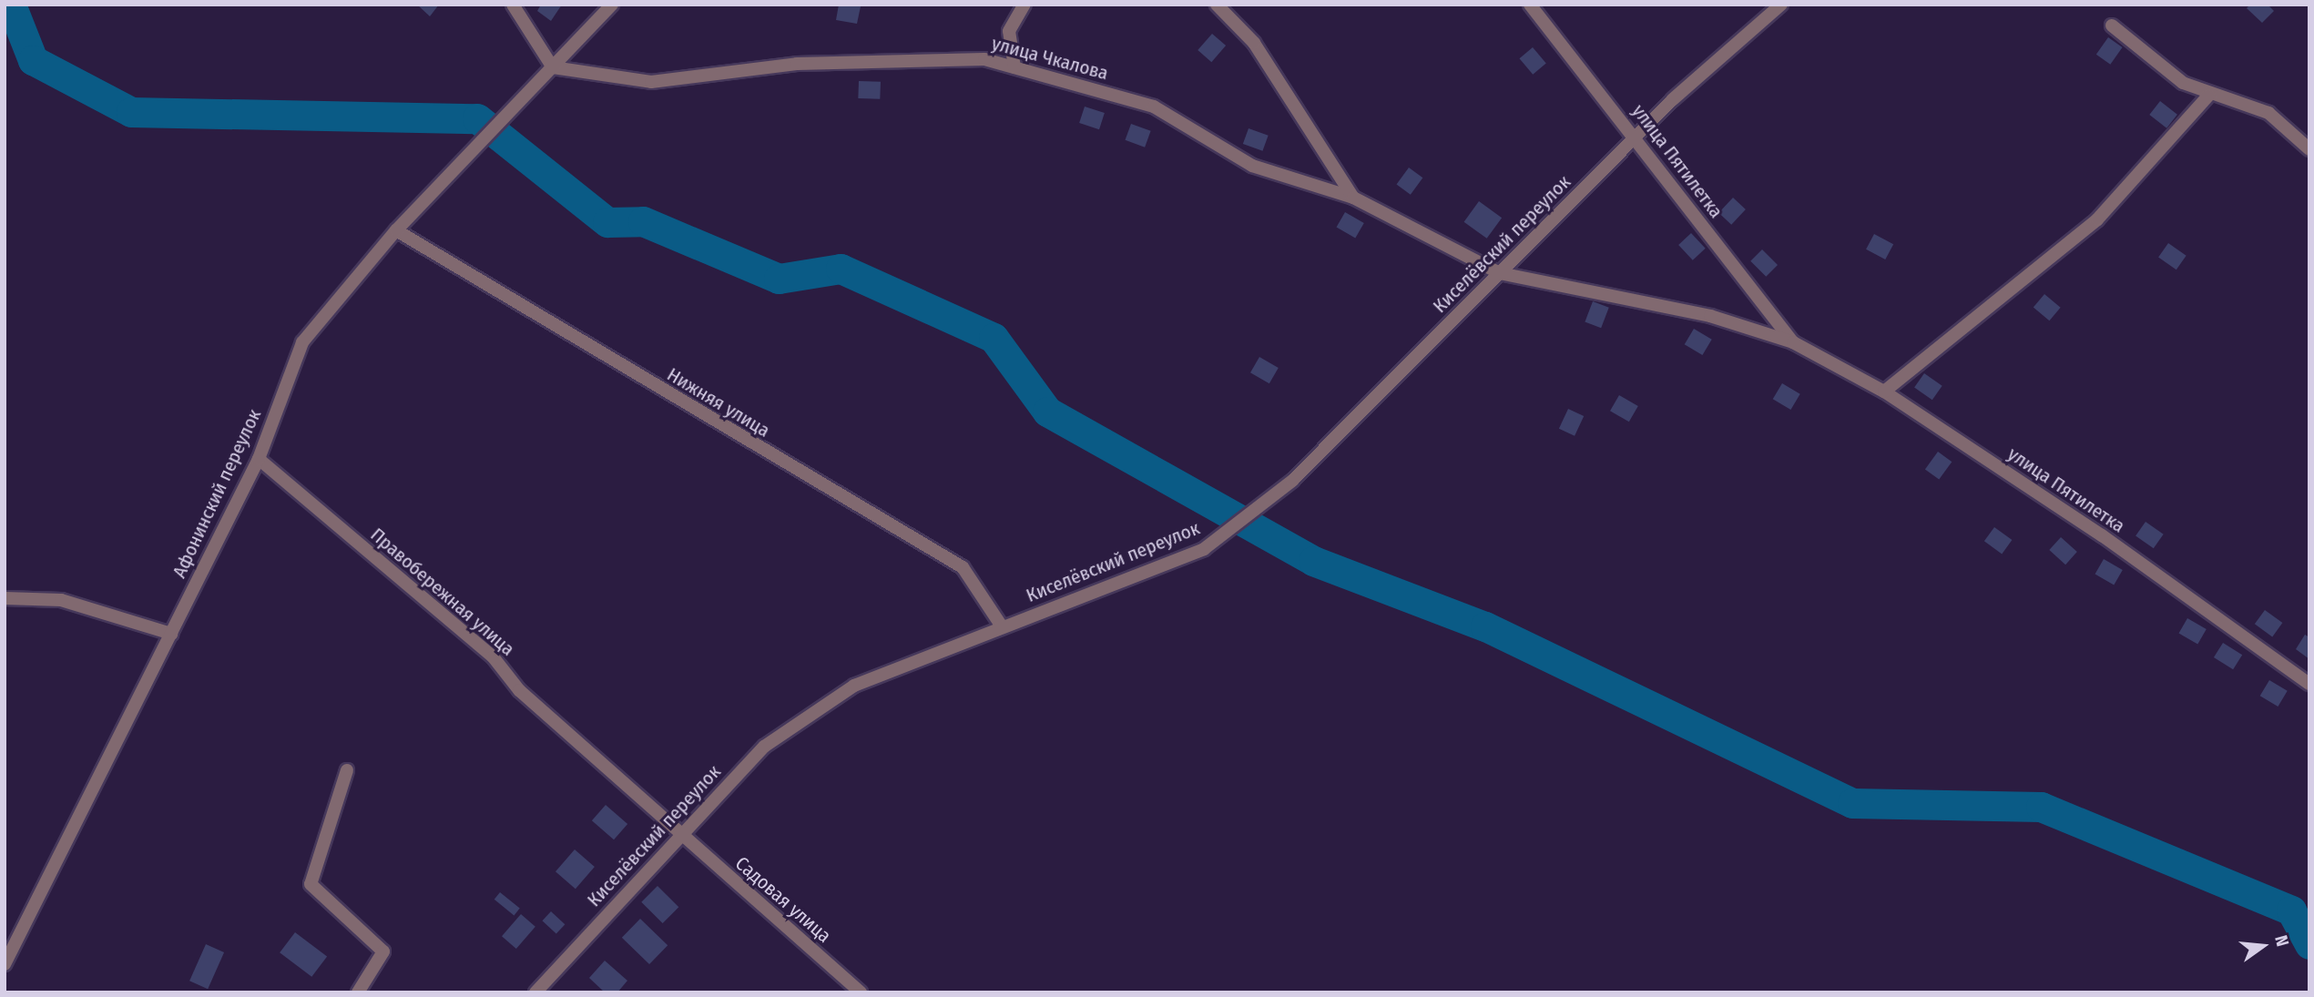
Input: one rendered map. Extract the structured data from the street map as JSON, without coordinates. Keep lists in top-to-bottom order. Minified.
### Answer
{"streets":{"street":["улица Чкалова","улица Пятилетка","Киселёвский переулок","Нижняя улица","Афонинский переулок","Правобережная улица","Садовая улица"]},"crossings":[["улица Чкалова","улица Пятилетка"],["улица Чкалова","Афонинский переулок"],["улица Пятилетка","Киселёвский переулок"],["Киселёвский переулок","Нижняя улица"],["Киселёвский переулок","Правобережная улица"],["Киселёвский переулок","Садовая улица"],["Нижняя улица","Афонинский переулок"],["Афонинский переулок","Правобережная улица"],["Правобережная улица","Садовая улица"]],"north":"right"}
